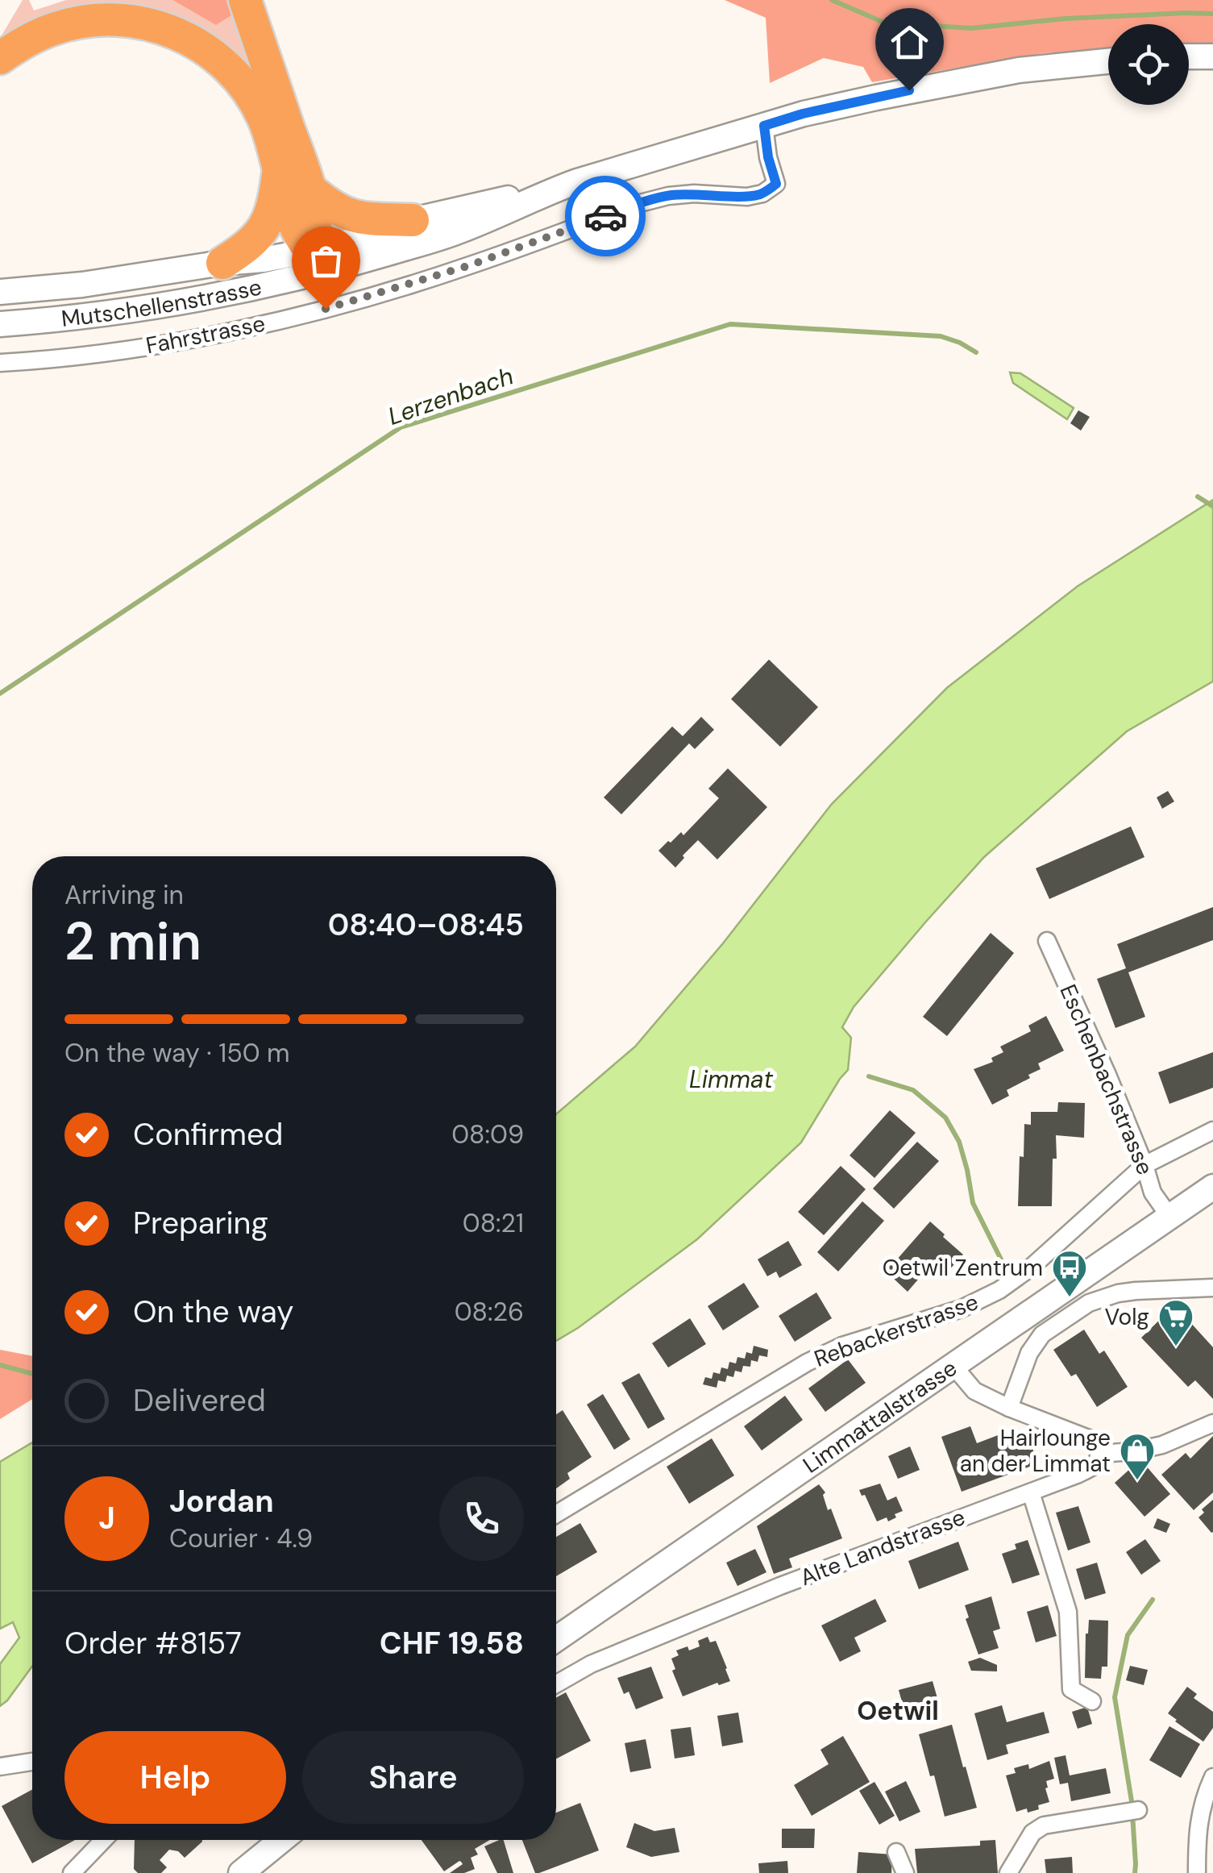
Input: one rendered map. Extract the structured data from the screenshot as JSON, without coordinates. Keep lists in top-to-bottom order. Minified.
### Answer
{"streets":{"main road":["Mutschellenstrasse","Limmattalstrasse"],"street":["Fahrstrasse","Eschenbachstrasse","Rebackerstrasse","Alte Landstrasse"]},"crossings":[["Mutschellenstrasse","Fahrstrasse"],["Eschenbachstrasse","Rebackerstrasse"],["Eschenbachstrasse","Limmattalstrasse"]],"districts":["Oetwil"],"water":["Lerzenbach","Limmat"],"places":{"bus stop":["Oetwil Zentrum"],"supermarket":["Volg"],"shop":["Hairlounge an der Limmat"]},"page":{"heading":["2 min","Arriving in","08:40–08:45"],"panel":["Jordan","Courier · 4.9","Order #8157","CHF 19.58"],"bar":"On the way · 150 m","list":[["Confirmed","08:09"],["Preparing","08:21"],["On the way","08:26"],"Delivered"],"round":"J","buttons":["Help","Share"]}}
